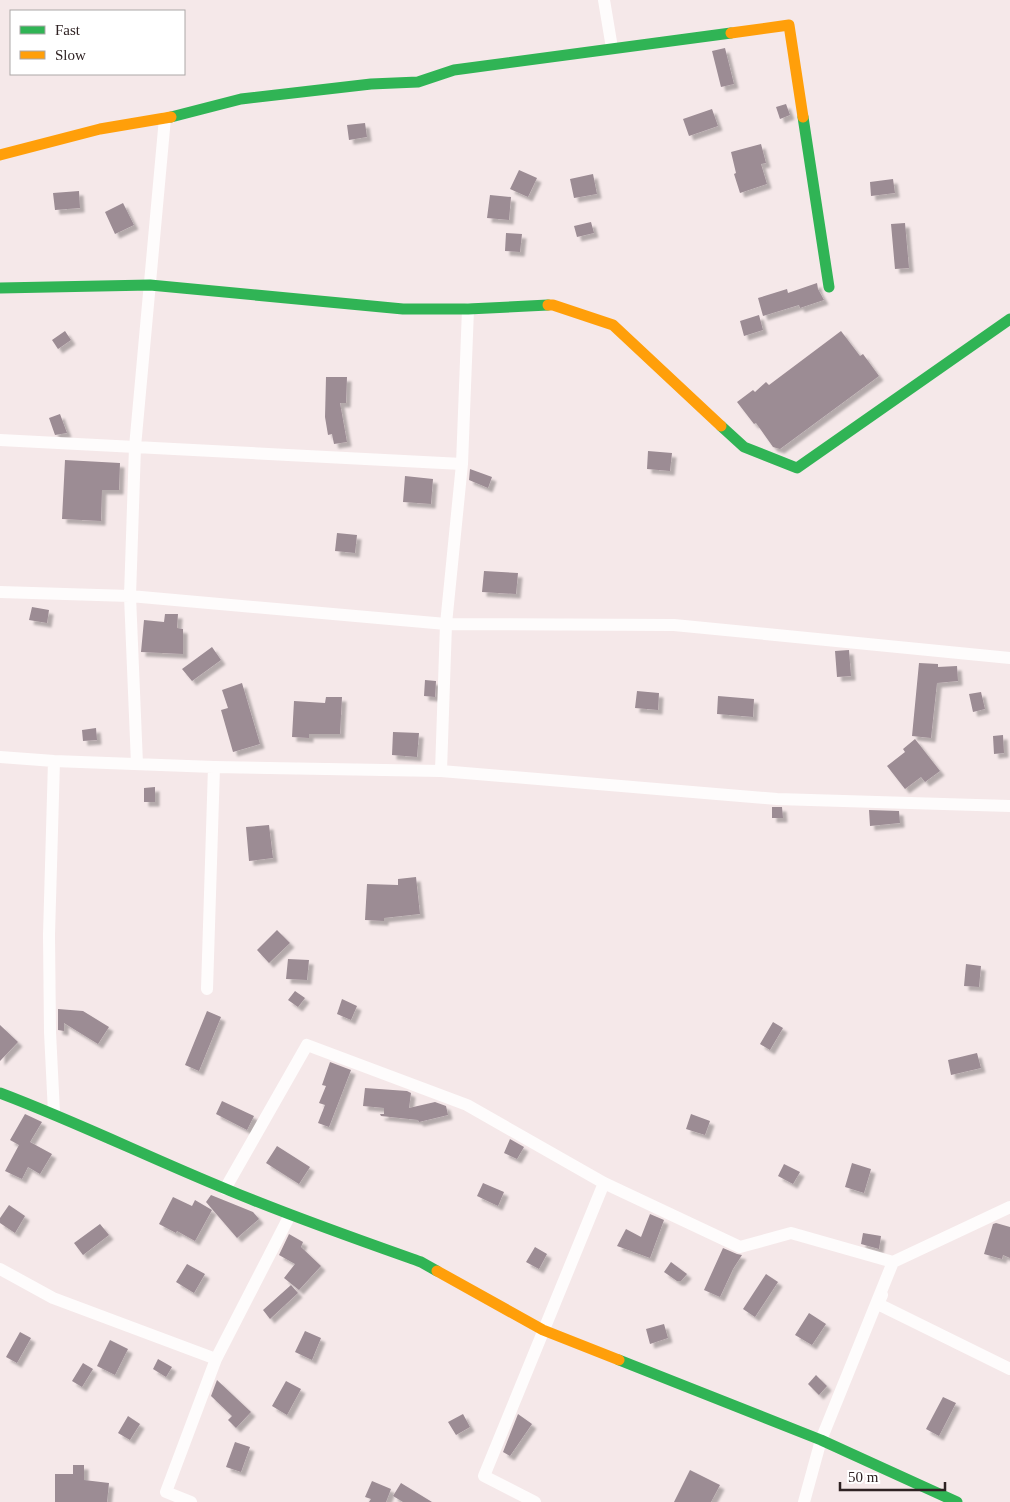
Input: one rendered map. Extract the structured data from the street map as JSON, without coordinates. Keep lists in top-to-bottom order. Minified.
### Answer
{"legend":["Fast","Slow"],"scale_bar":"50 m"}
